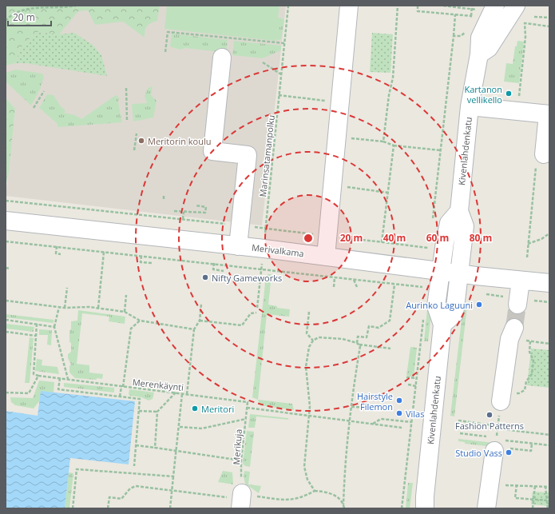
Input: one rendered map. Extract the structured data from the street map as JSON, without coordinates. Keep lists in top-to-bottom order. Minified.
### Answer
{"streets":{"street":["Kivenlahdenkatu","Merivalkama"],"path":["Marinsatamanpolku","Merenkäynti","Merikuja"]},"crossings":[["Kivenlahdenkatu","Merivalkama"],["Marinsatamanpolku","Merivalkama"],["Merenkäynti","Merikuja"]],"places":["Kartanon vellikello","Meritorin koulu","Nifty Gameworks","Aurinko Laguuni","Hairstyle Filemon","Meritori","Vilas","Fashion Patterns","Studio Vass"],"scale_bar":"20 m","rings":["20 m","40 m","60 m","80 m"]}
